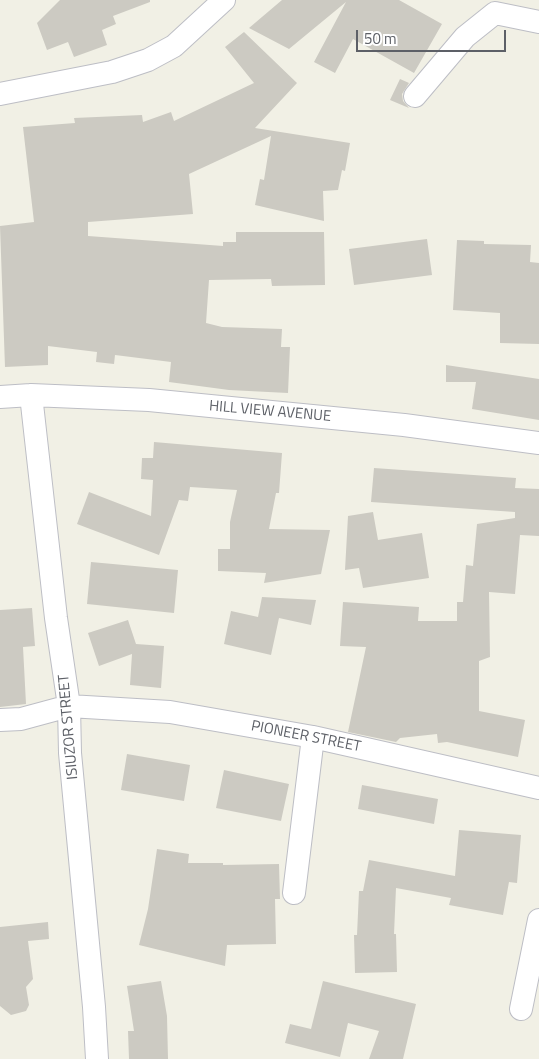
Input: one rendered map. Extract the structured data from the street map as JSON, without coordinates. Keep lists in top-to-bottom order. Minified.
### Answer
{"streets":{"street":["HILL VIEW AVENUE","ISIUZOR STREET","PIONEER STREET"]},"crossings":[["HILL VIEW AVENUE","ISIUZOR STREET"],["ISIUZOR STREET","PIONEER STREET"]],"scale_bar":"50 m"}
